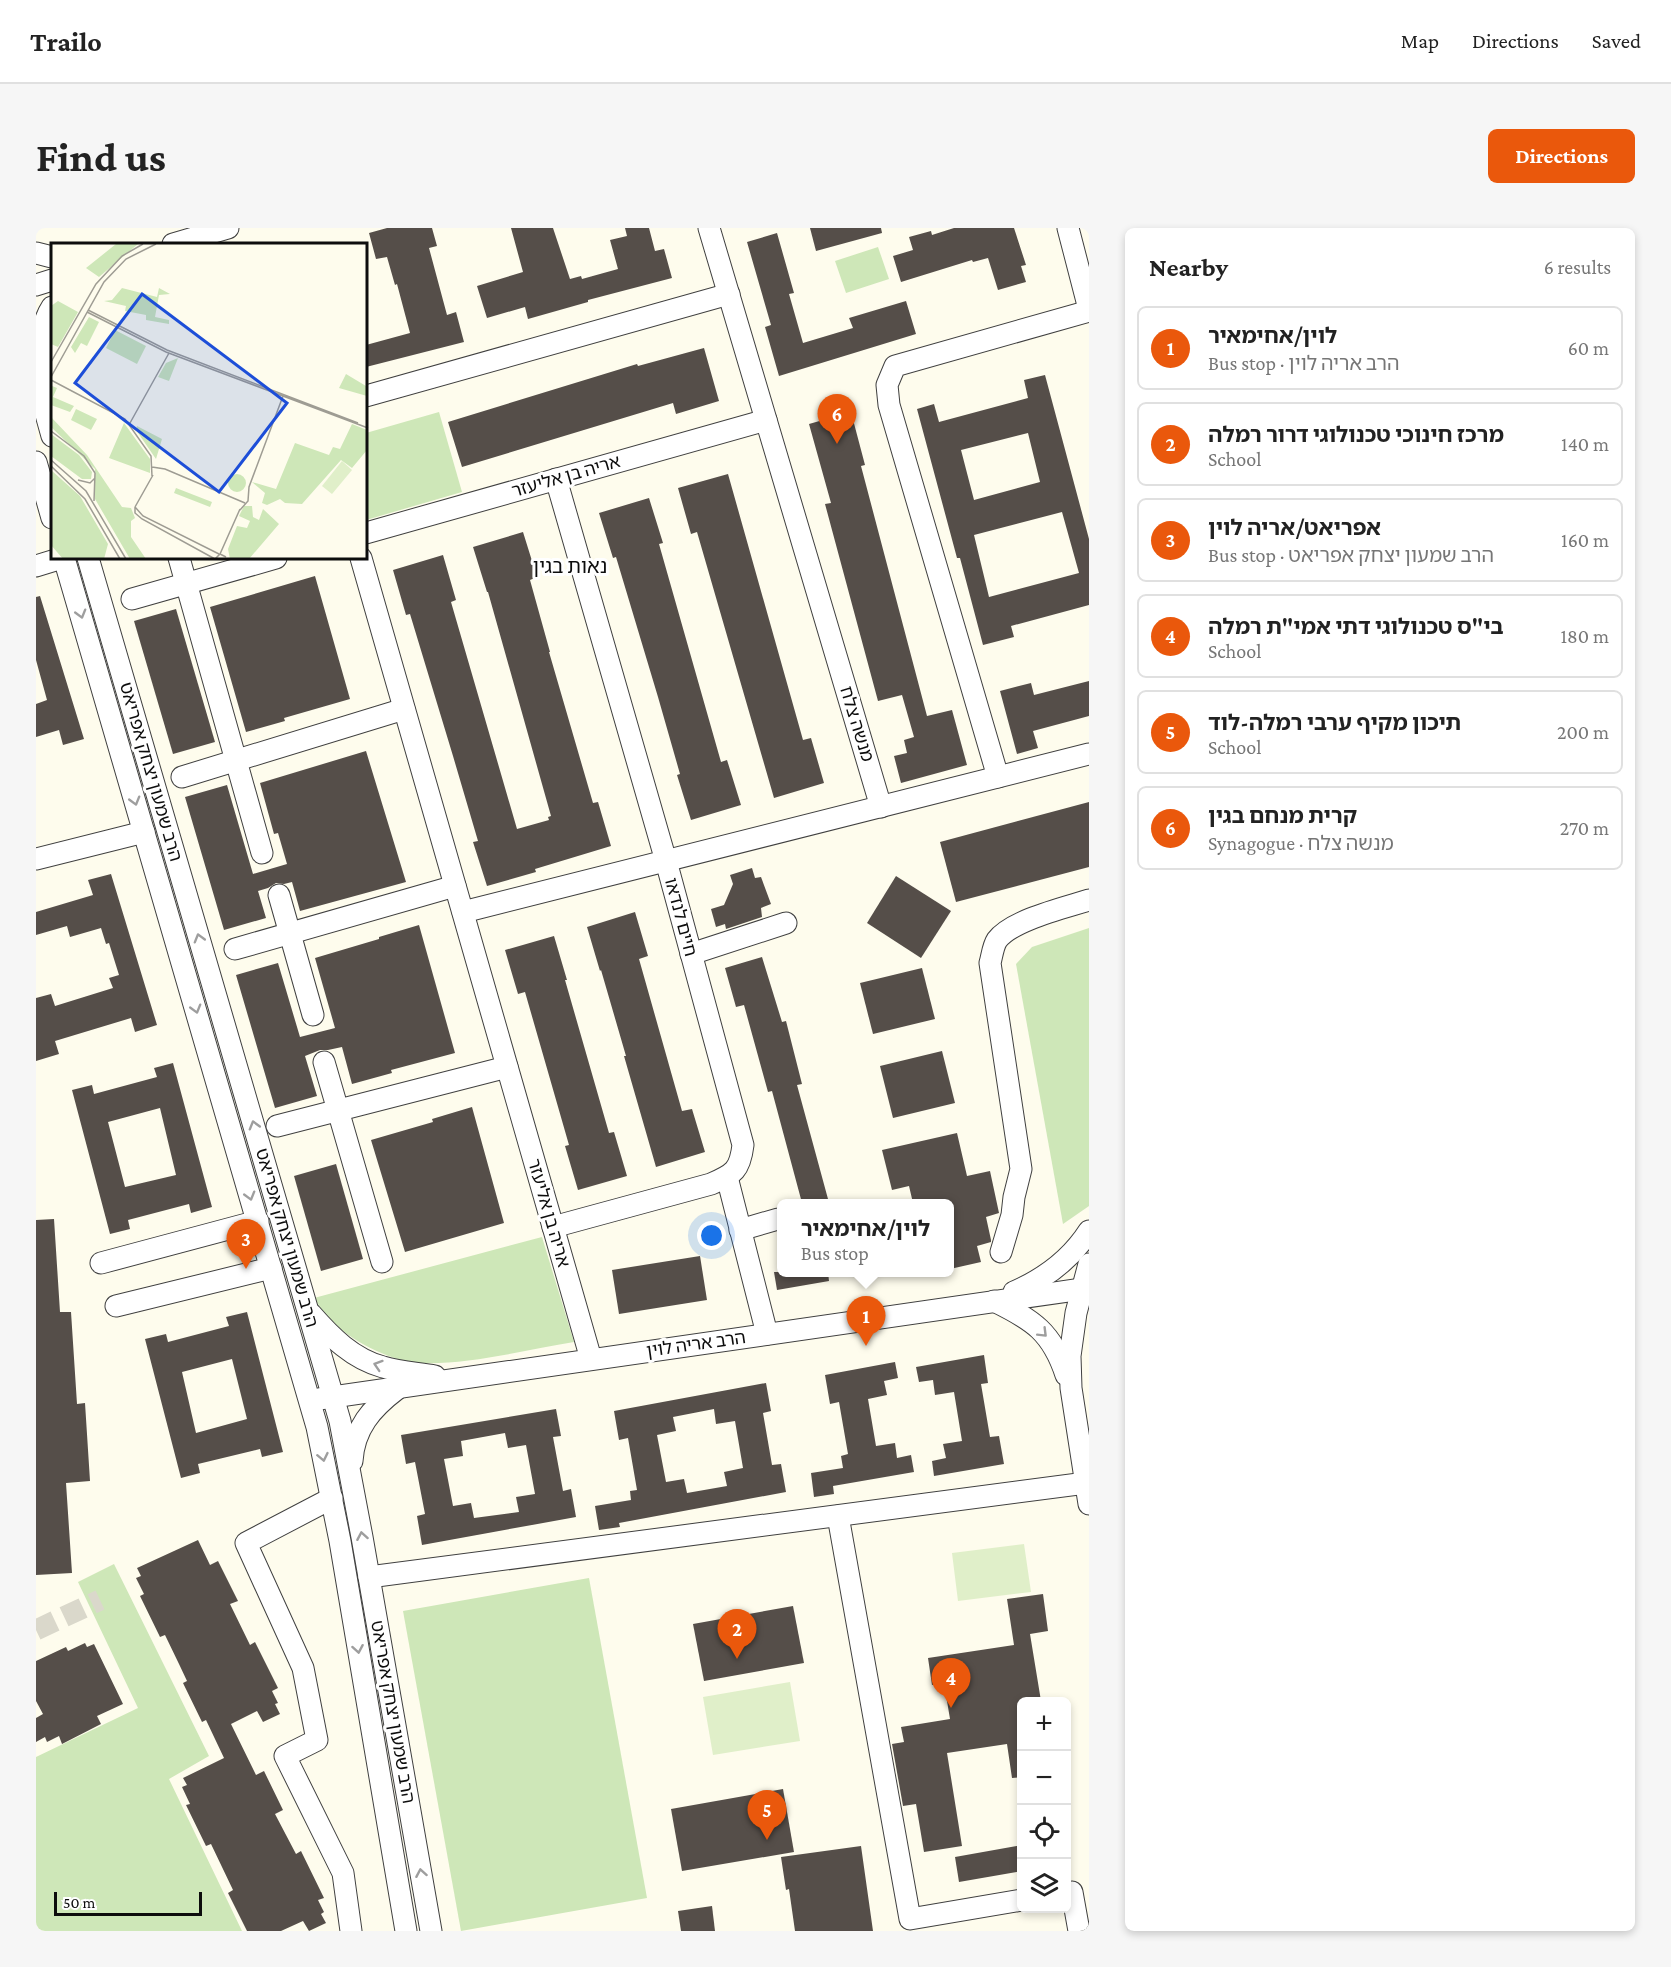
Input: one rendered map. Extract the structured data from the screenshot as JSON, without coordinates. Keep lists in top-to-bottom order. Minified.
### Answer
{"streets":{"street":["אריה בן אליעזר","מנשה צלח","הרב שמעון יצחק אפריאט","חיים לנדאו","הרב אריה לוין"]},"crossings":[["אריה בן אליעזר","מנשה צלח"],["אריה בן אליעזר","חיים לנדאו"],["אריה בן אליעזר","הרב אריה לוין"],["הרב שמעון יצחק אפריאט","הרב אריה לוין"]],"districts":["נאות בגין"],"scale_bar":"50 m","page":{"header":"Trailo","nav":["Map","Directions","Saved"],"buttons":"Directions","title":"Find us","heading":["Nearby","6 results"],"list":[{"mark":"1","name":"לוין/אחימאיר","note":"Bus stop · הרב אריה לוין","value":"60 m"},{"mark":"2","name":"מרכז חינוכי טכנולוגי דרור רמלה","note":"School","value":"140 m"},{"mark":"3","name":"אפריאט/אריה לוין","note":"Bus stop · הרב שמעון יצחק אפריאט","value":"160 m"},{"mark":"4","name":"בי\"ס טכנולוגי דתי אמי\"ת רמלה","note":"School","value":"180 m"},{"mark":"5","name":"תיכון מקיף ערבי רמלה-לוד","note":"School","value":"200 m"},{"mark":"6","name":"קרית מנחם בגין","note":"Synagogue · מנשה צלח","value":"270 m"}],"pins":["6","3","1","2","4","5"],"popup":["לוין/אחימאיר","Bus stop"],"map_buttons":["+","−"],"scale":"50 m"}}
